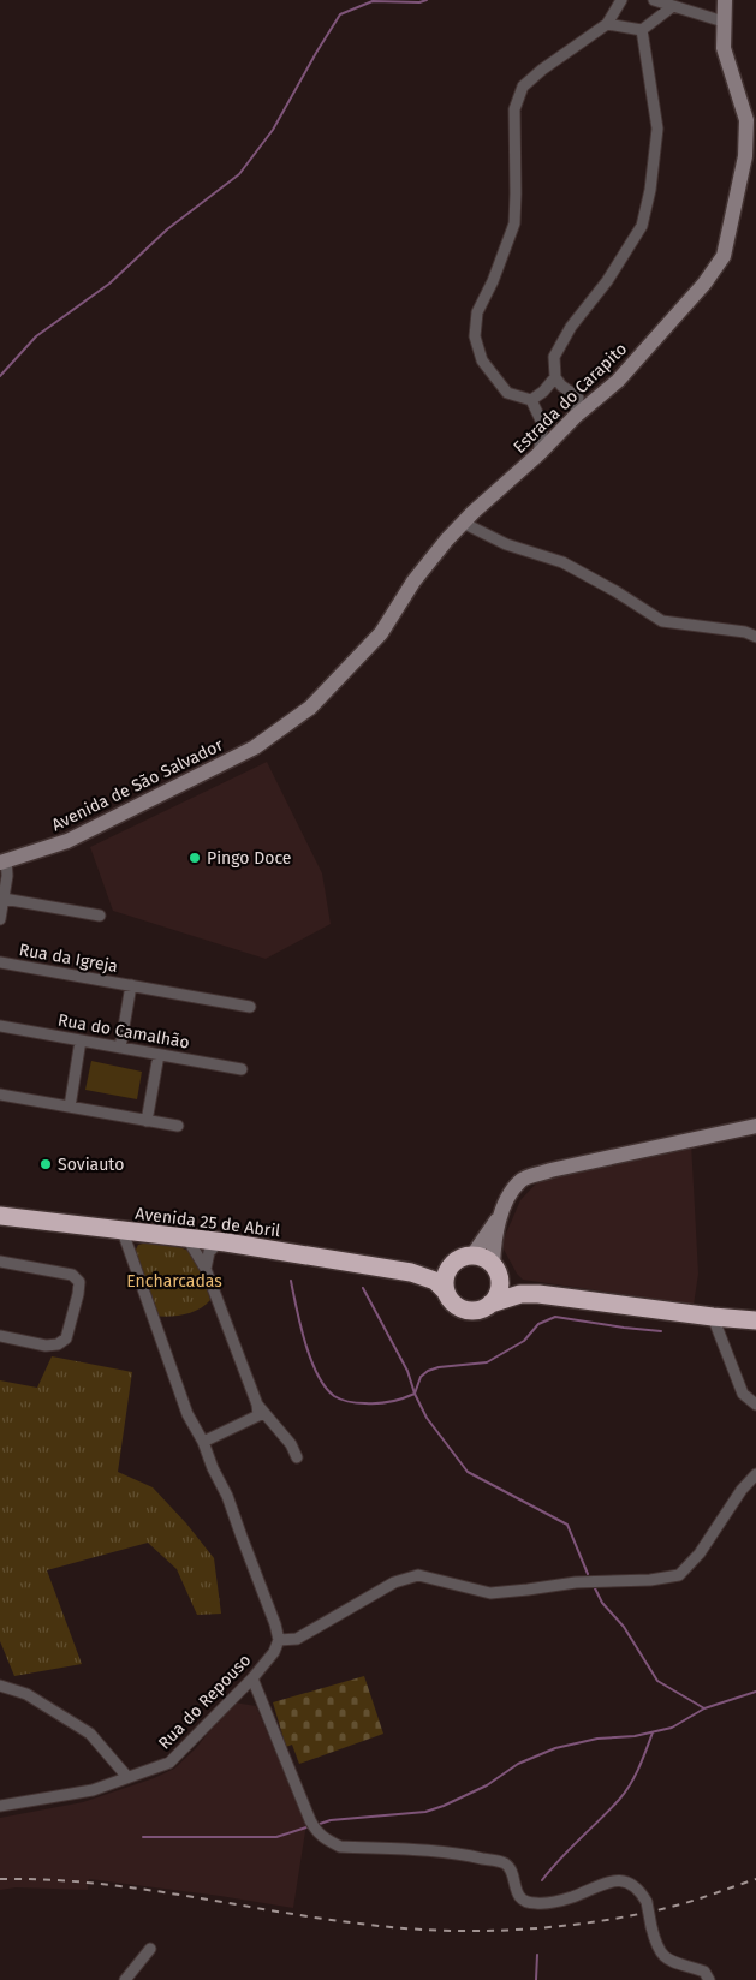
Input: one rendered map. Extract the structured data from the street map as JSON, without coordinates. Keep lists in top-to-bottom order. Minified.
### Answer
{"streets":{"highway":["Avenida 25 de Abril"],"street":["Estrada do Carapito","Avenida de São Salvador","Rua da Igreja","Rua do Camalhão","Rua do Repouso"]},"crossings":[["Estrada do Carapito","Avenida de São Salvador"],["Rua da Igreja","Rua do Camalhão"]],"parks":["Encharcadas"],"places":["Pingo Doce","Soviauto"]}
